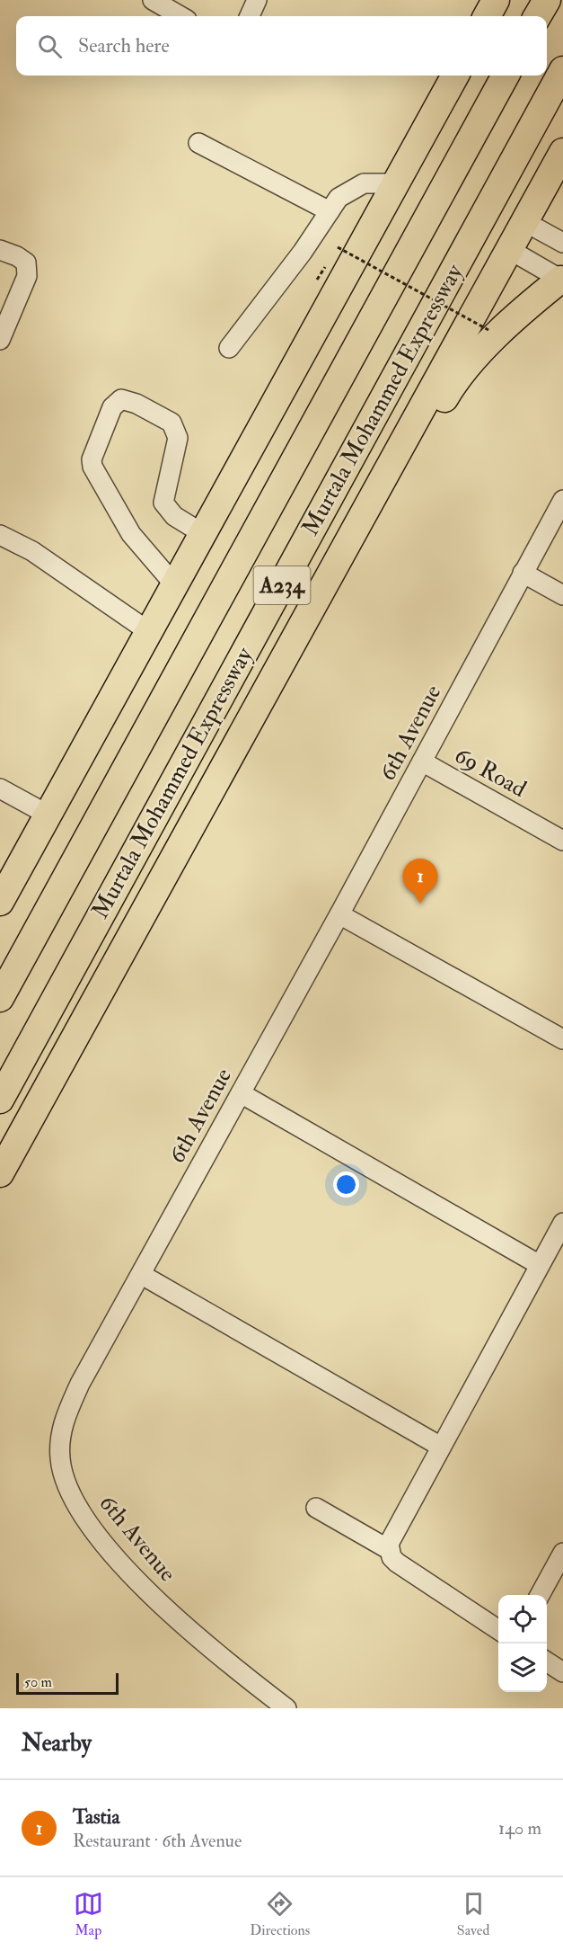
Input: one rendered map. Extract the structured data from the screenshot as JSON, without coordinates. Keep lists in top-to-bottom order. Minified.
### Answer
{"streets":{"highway":["Murtala Mohammed Expressway","A234"],"street":["6th Avenue","69 Road"]},"crossings":[["6th Avenue","69 Road"]],"scale_bar":"50 m","page":{"search":"Search here","pins":"1","scale":"50 m","heading":"Nearby","list":[{"mark":"1","name":"Tastia","note":"Restaurant · 6th Avenue","value":"140 m"}],"nav":["Map","Directions","Saved"]}}
